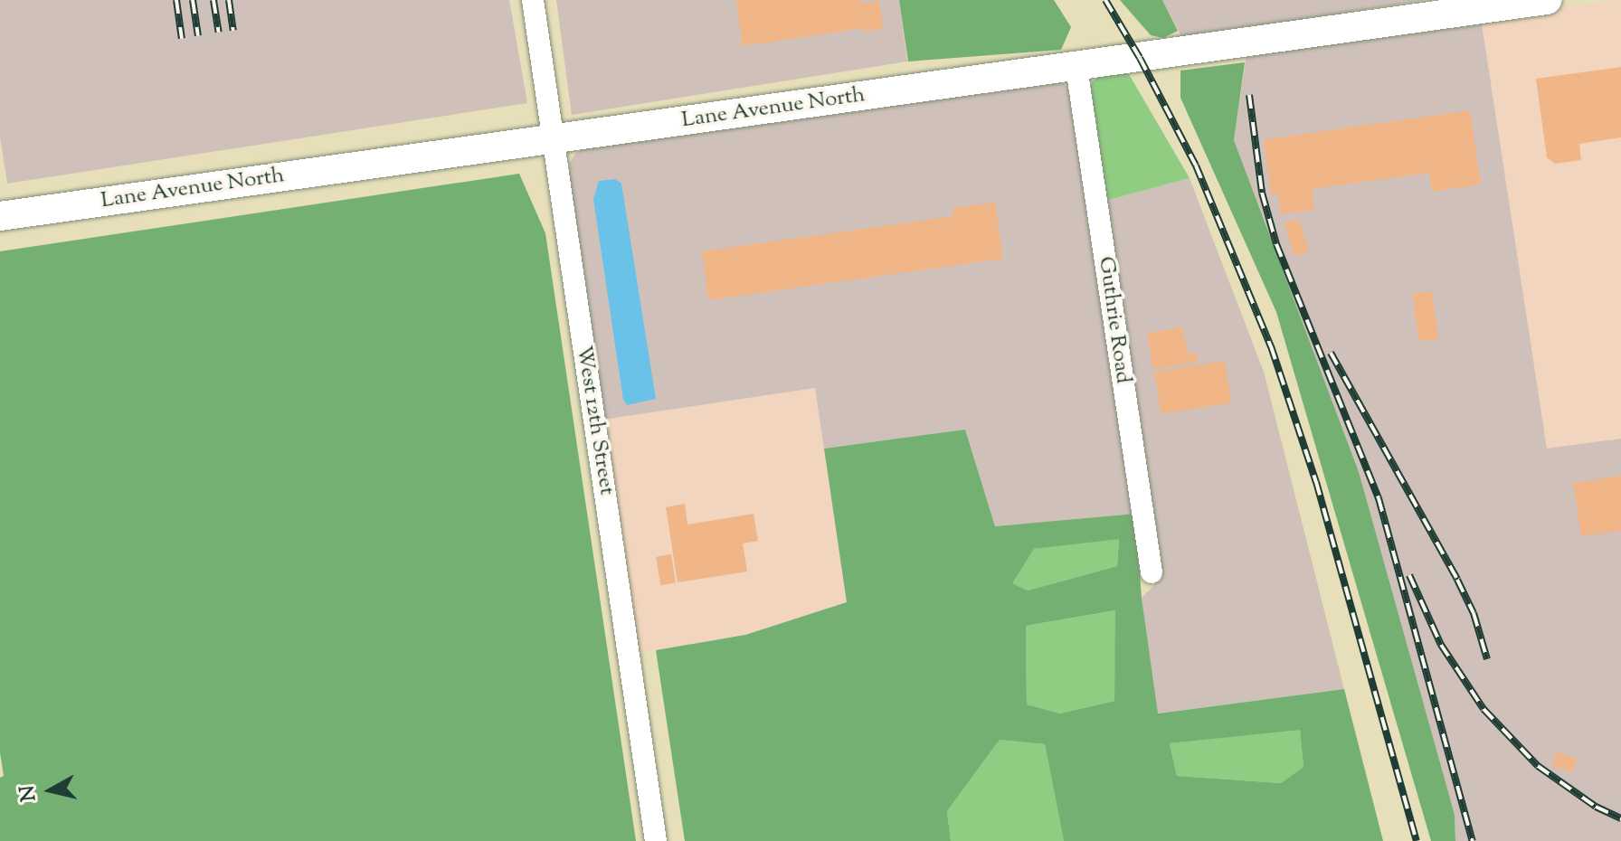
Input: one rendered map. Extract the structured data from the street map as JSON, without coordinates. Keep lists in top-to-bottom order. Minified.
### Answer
{"streets":{"main road":["Lane Avenue North"],"street":["Guthrie Road","West 12th Street"]},"crossings":[["Lane Avenue North","Guthrie Road"],["Lane Avenue North","West 12th Street"]],"north":"left"}
